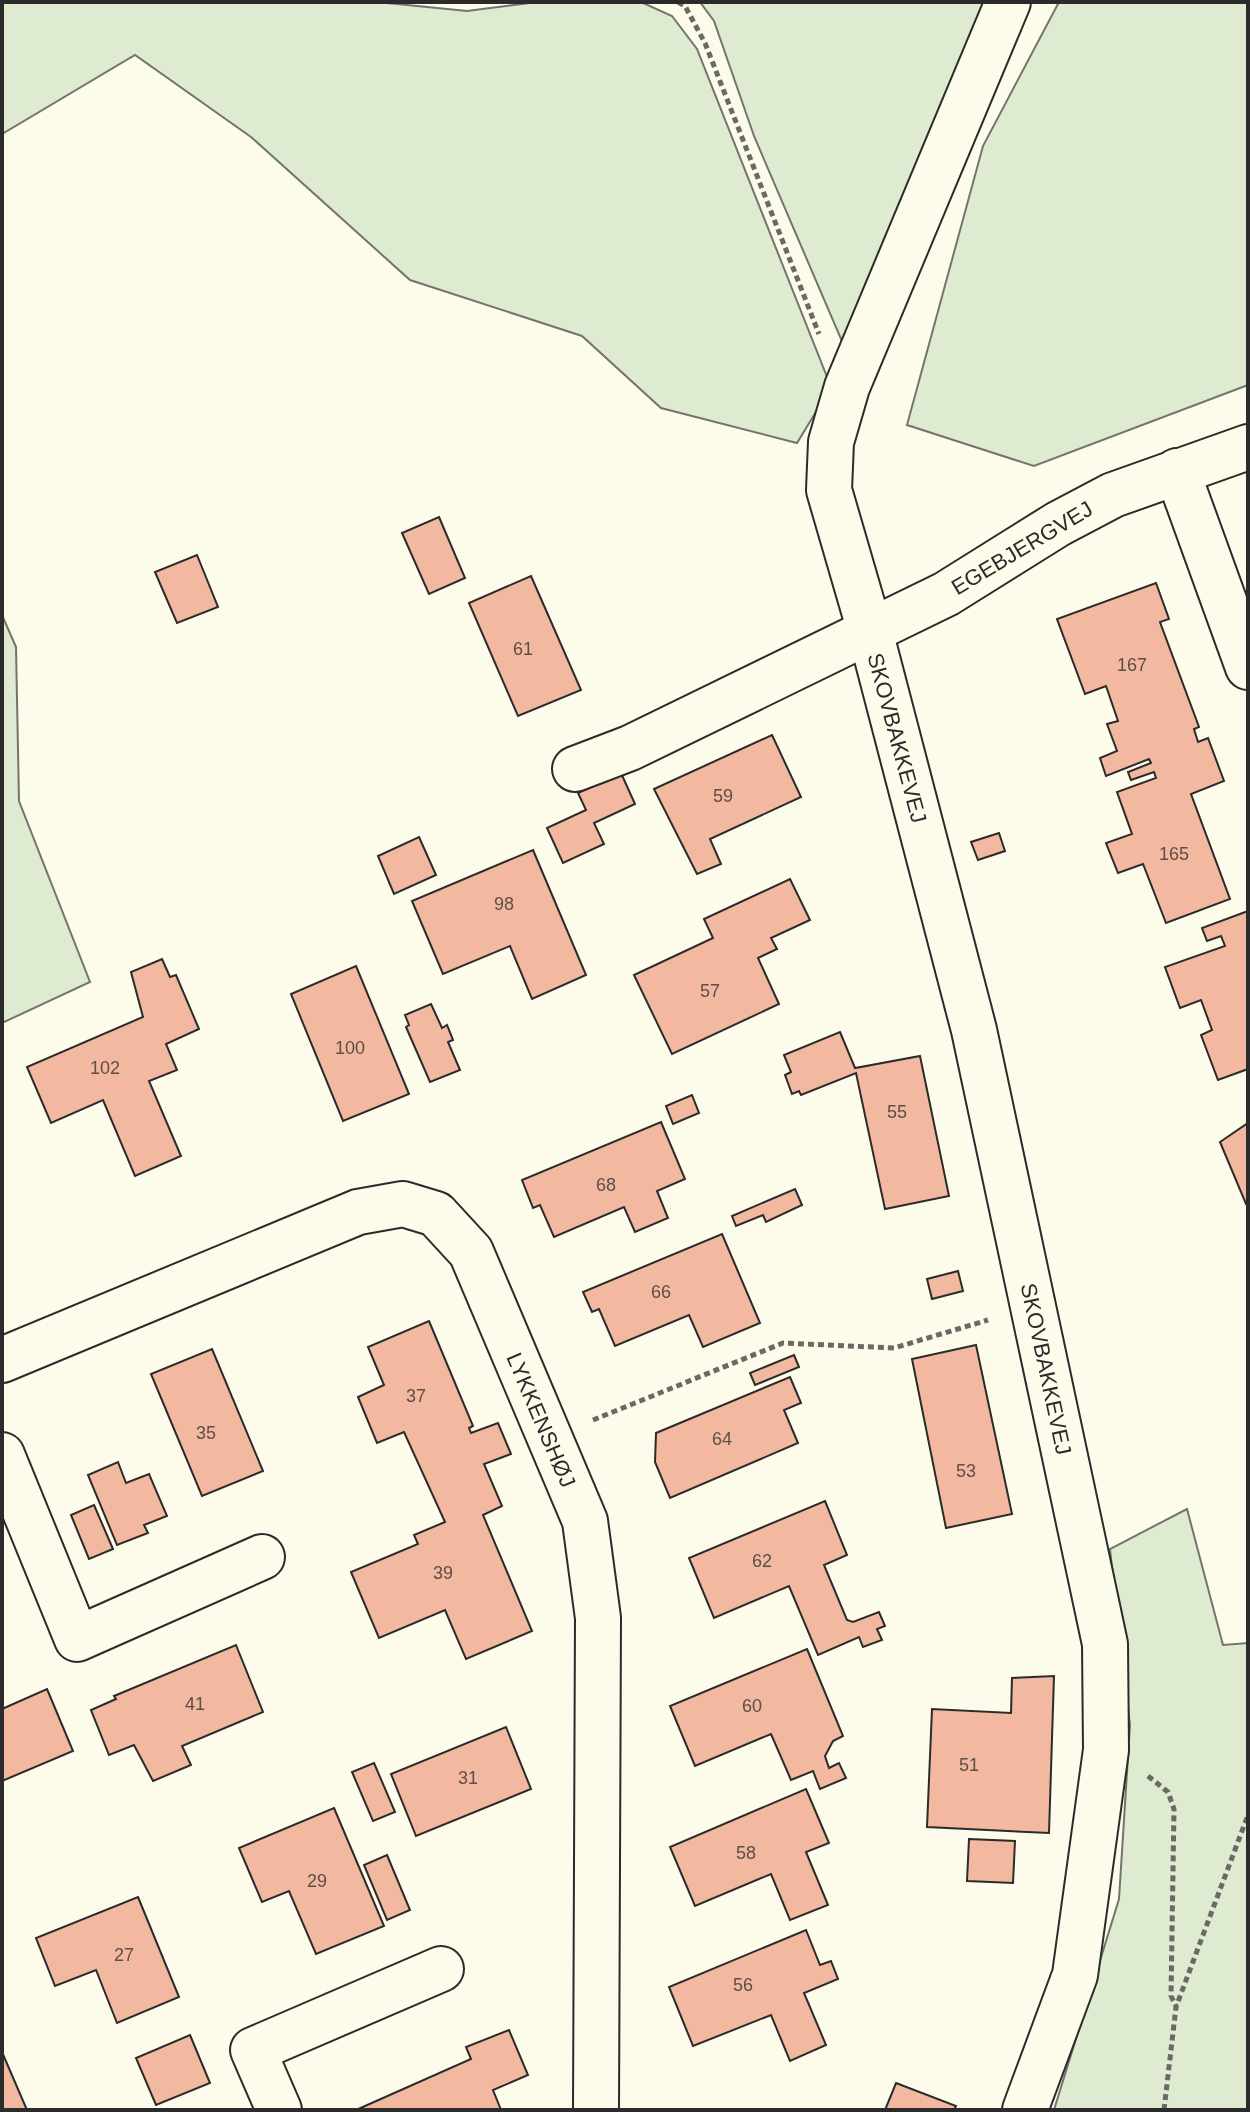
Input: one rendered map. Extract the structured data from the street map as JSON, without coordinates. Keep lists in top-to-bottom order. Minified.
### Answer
{"streets":{"street":["EGEBJERGVEJ","SKOVBAKKEVEJ","LYKKENSHØJ"]},"crossings":[["EGEBJERGVEJ","SKOVBAKKEVEJ"]],"house_numbers":["61","167","59","165","98","57","100","102","55","68","66","37","35","64","53","62","39","41","60","51","31","58","29","27","56"]}
